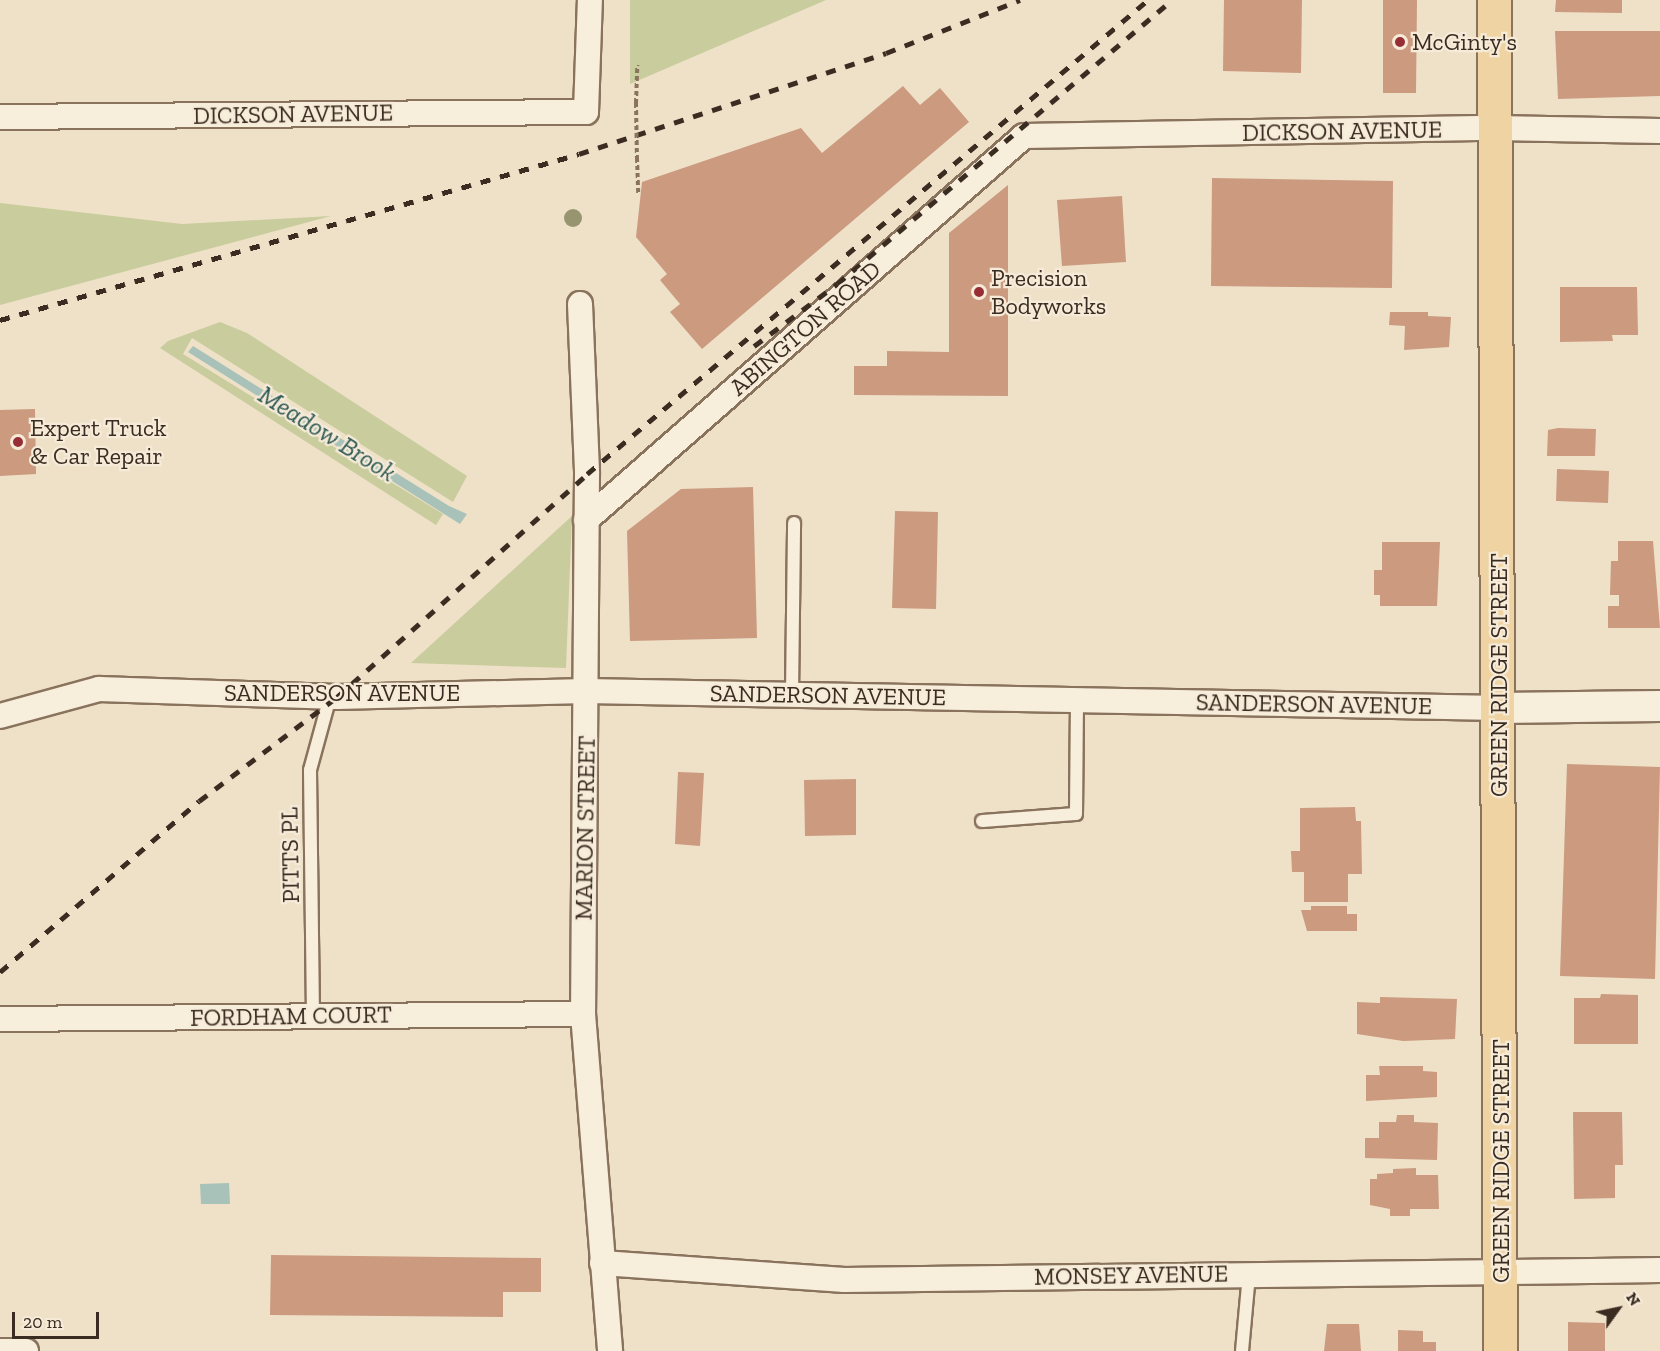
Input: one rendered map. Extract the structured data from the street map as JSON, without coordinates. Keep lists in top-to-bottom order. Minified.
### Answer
{"streets":{"main road":["GREEN RIDGE STREET"],"street":["DICKSON AVENUE","ABINGTON ROAD","SANDERSON AVENUE","MARION STREET","FORDHAM COURT","MONSEY AVENUE"],"lane":["PITTS PL"]},"crossings":[["DICKSON AVENUE","ABINGTON ROAD"],["DICKSON AVENUE","GREEN RIDGE STREET"],["ABINGTON ROAD","MARION STREET"],["GREEN RIDGE STREET","SANDERSON AVENUE"],["GREEN RIDGE STREET","MONSEY AVENUE"],["SANDERSON AVENUE","MARION STREET"],["SANDERSON AVENUE","PITTS PL"],["MARION STREET","FORDHAM COURT"],["MARION STREET","MONSEY AVENUE"],["PITTS PL","FORDHAM COURT"]],"water":["Meadow Brook"],"places":["McGinty's","Precision Bodyworks","Expert Truck & Car Repair"],"scale_bar":"20 m","north":"top right"}
